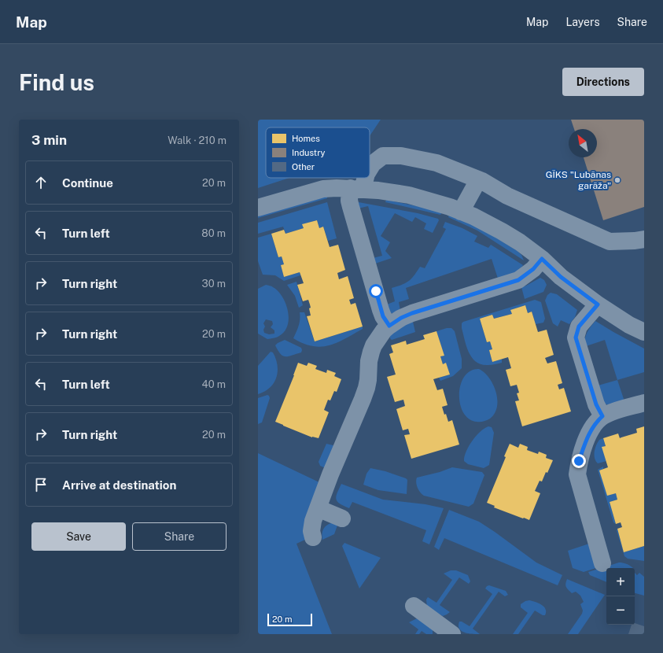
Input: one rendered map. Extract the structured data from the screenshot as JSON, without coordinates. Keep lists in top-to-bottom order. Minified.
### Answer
{"places":["GĪKS \"Lubānas garāža\""],"legend":["Homes","Industry","Other"],"scale_bar":"20 m","north":"top left","page":{"header":"Map","nav":["Map","Layers","Share"],"buttons":["Directions",["Save","Share"]],"title":"Find us","heading":["3 min","Walk · 210 m"],"list":[["Continue","20 m"],["Turn left","80 m"],["Turn right","30 m"],["Turn right","20 m"],["Turn left","40 m"],["Turn right","20 m"],"Arrive at destination"],"map_buttons":["+","−"],"scale":"20 m"}}
